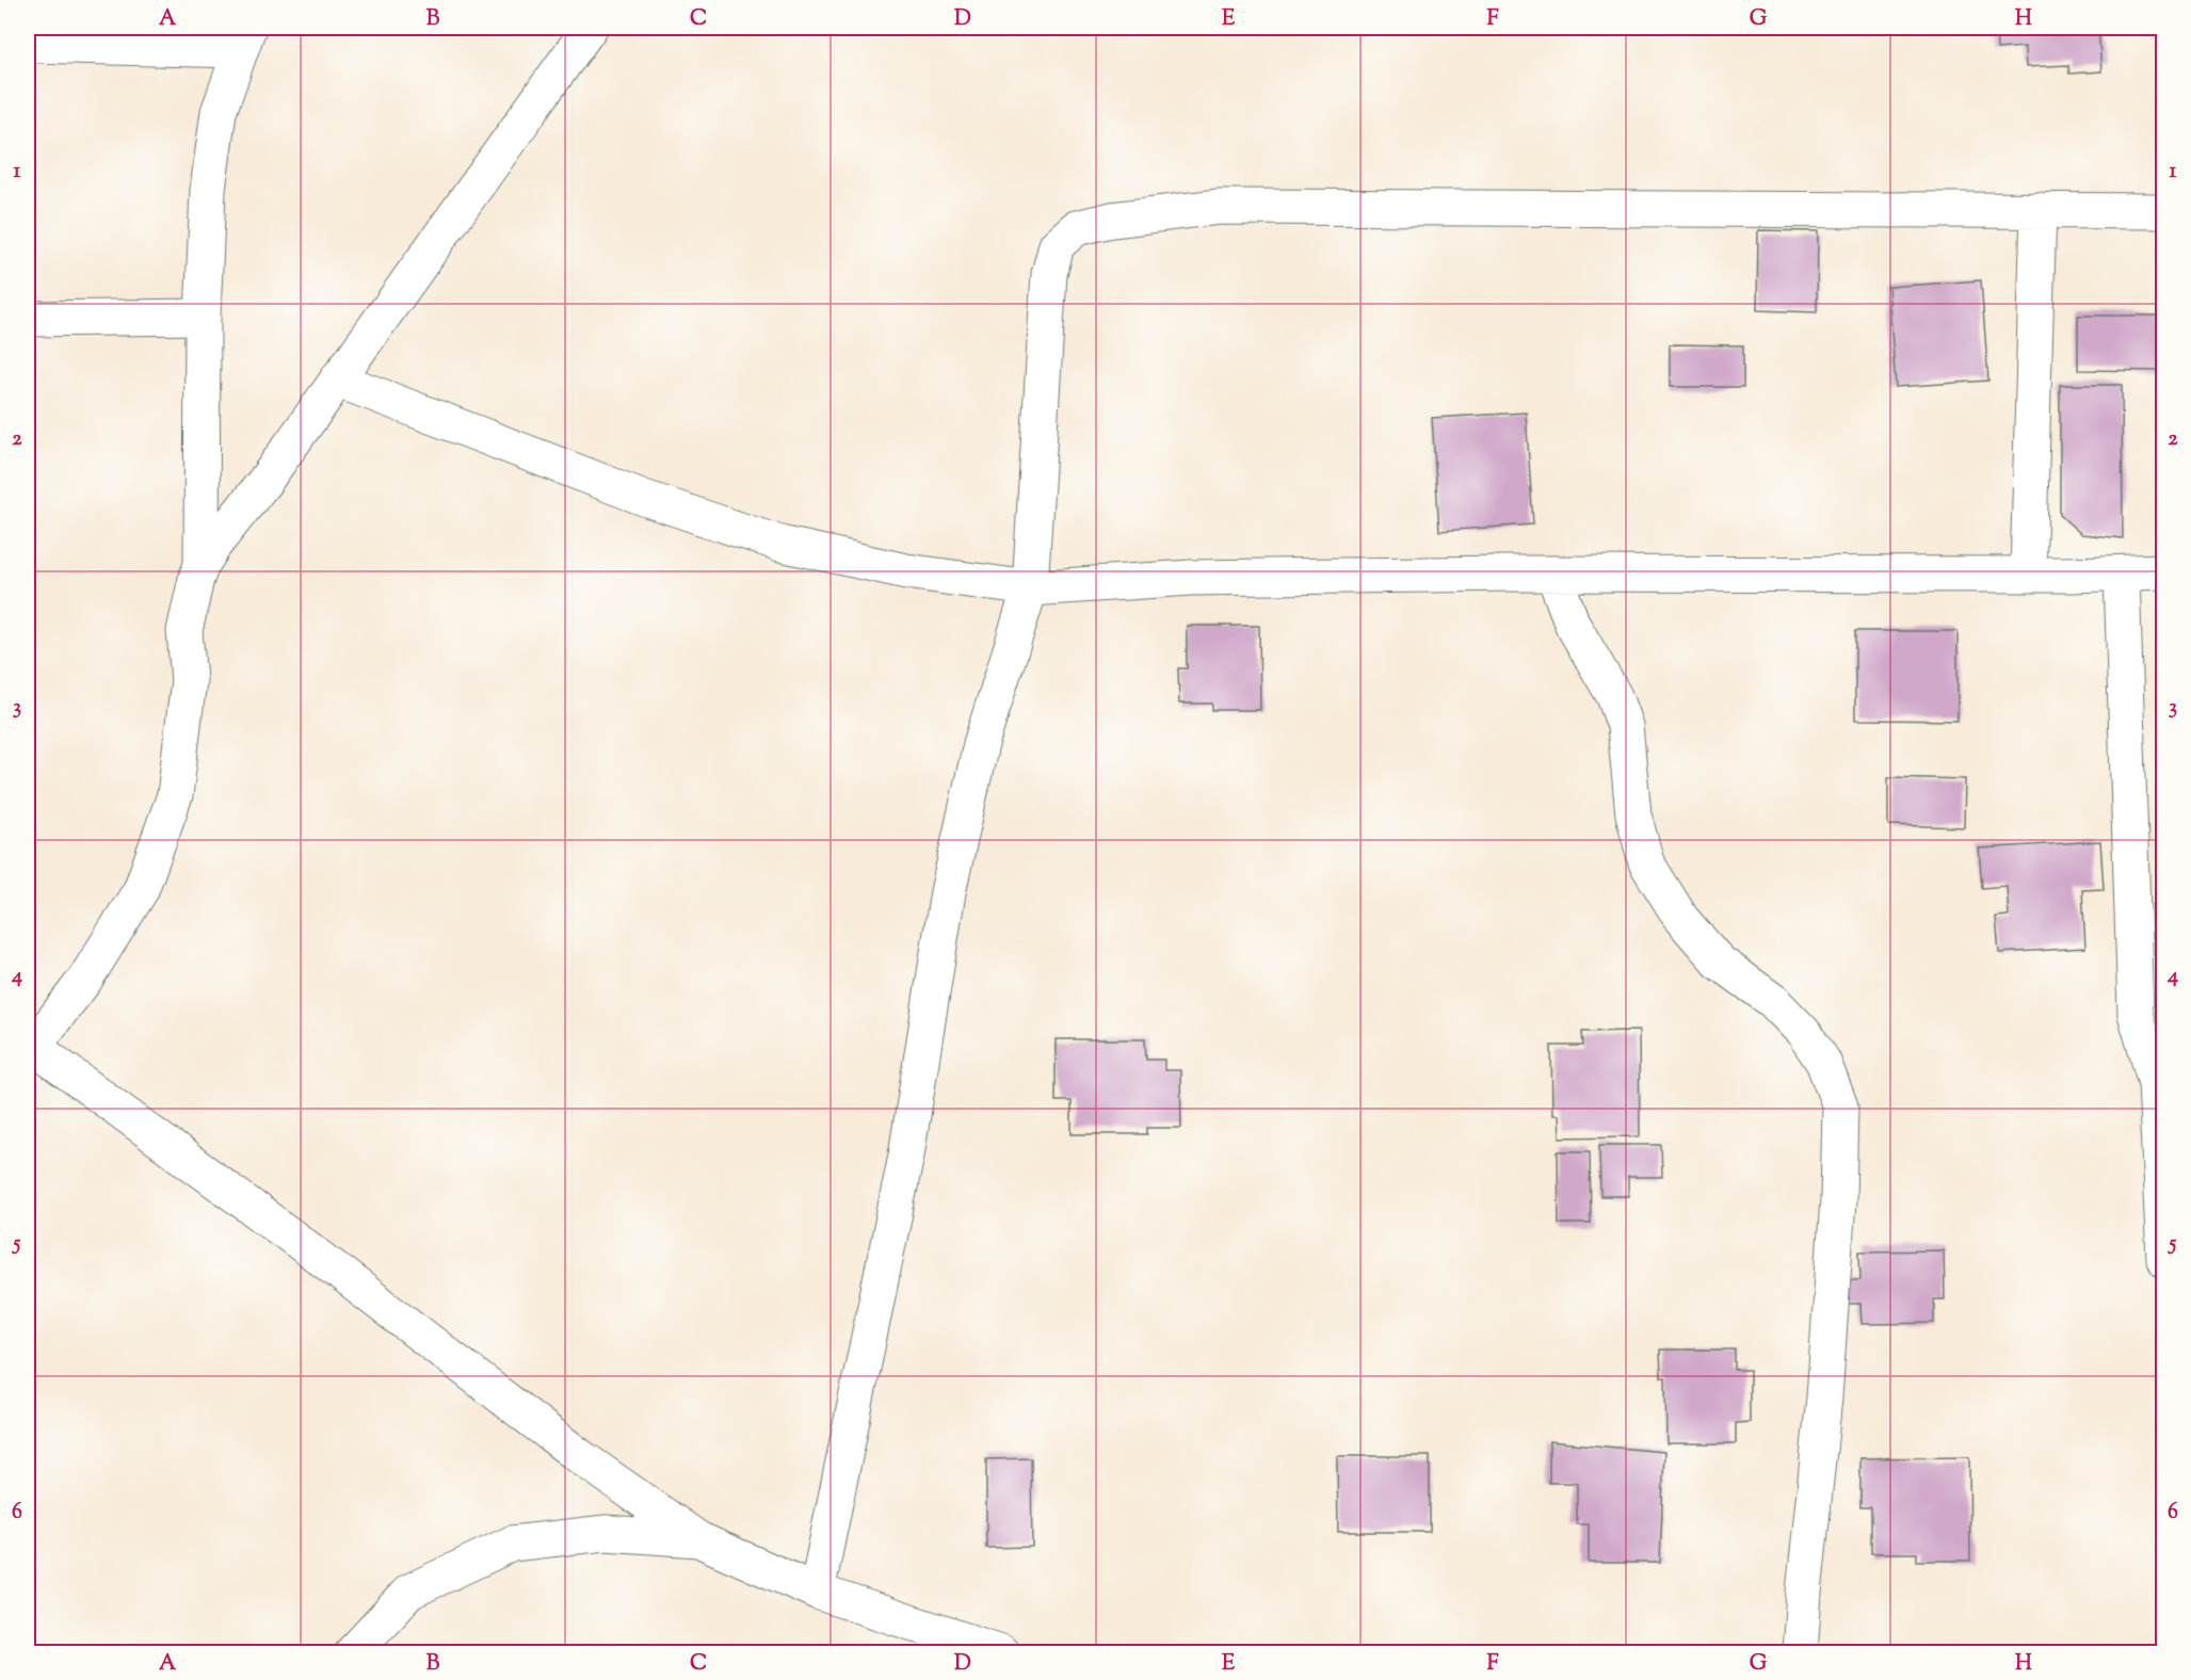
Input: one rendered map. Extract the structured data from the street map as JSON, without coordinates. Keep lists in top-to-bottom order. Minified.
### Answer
{"grid":{"columns":["A","B","C","D","E","F","G","H"],"rows":["1","2","3","4","5","6"]}}
